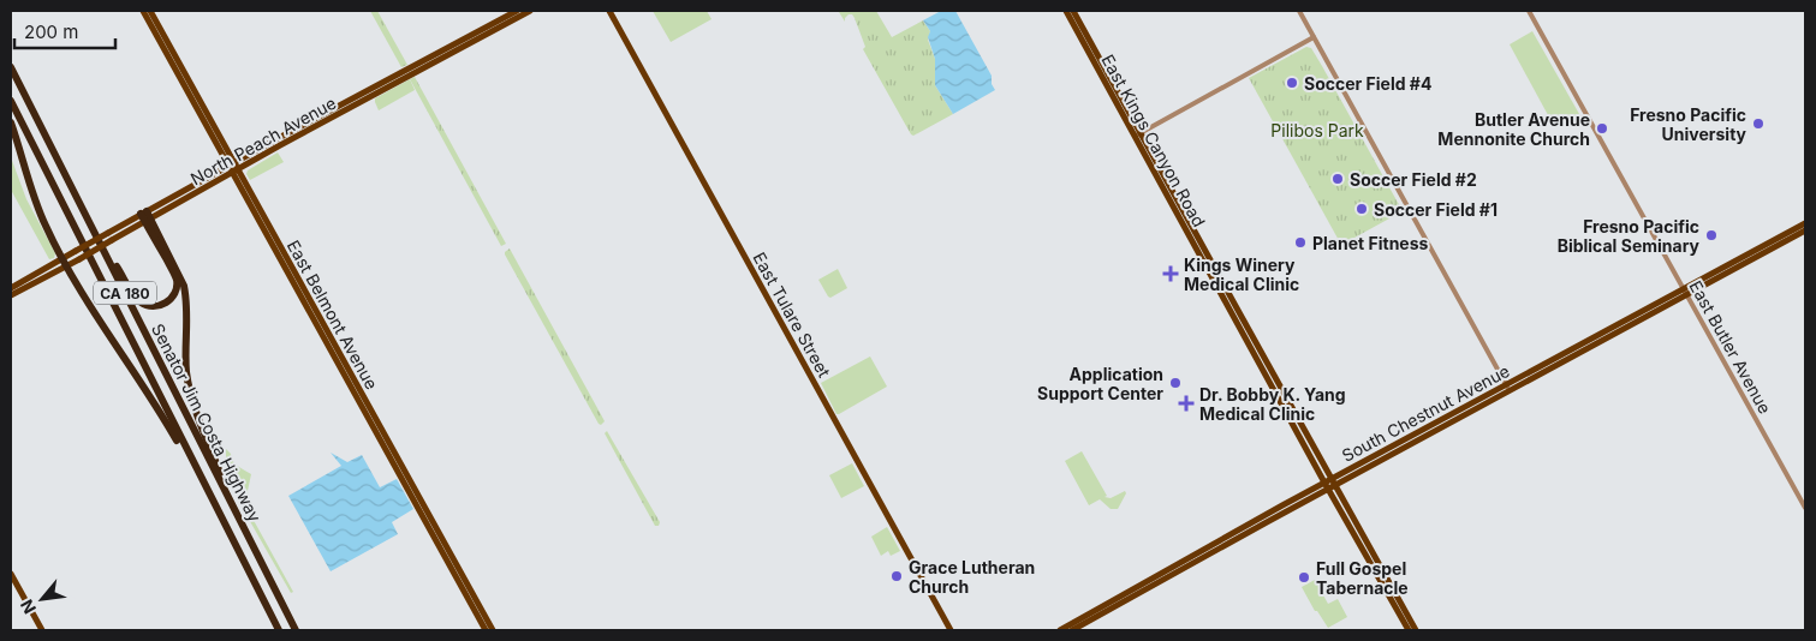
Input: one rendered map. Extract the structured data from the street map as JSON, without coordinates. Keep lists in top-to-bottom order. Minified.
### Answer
{"streets":{"highway":["CA 180","Senator Jim Costa Highway"],"main road":["North Peach Avenue","East Kings Canyon Road","East Belmont Avenue","East Tulare Street","South Chestnut Avenue"],"street":["East Butler Avenue"]},"crossings":[["North Peach Avenue","East Belmont Avenue"],["East Kings Canyon Road","South Chestnut Avenue"],["East Butler Avenue","South Chestnut Avenue"]],"parks":["Pilibos Park"],"places":{"other":["Soccer Field #4","Fresno Pacific University","Butler Avenue Mennonite Church","Soccer Field #2","Soccer Field #1","Fresno Pacific Biblical Seminary","Planet Fitness","Application Support Center","Grace Lutheran Church","Full Gospel Tabernacle"],"health":["Kings Winery Medical Clinic","Dr. Bobby K. Yang Medical Clinic"]},"scale_bar":"200 m","north":"bottom left"}
